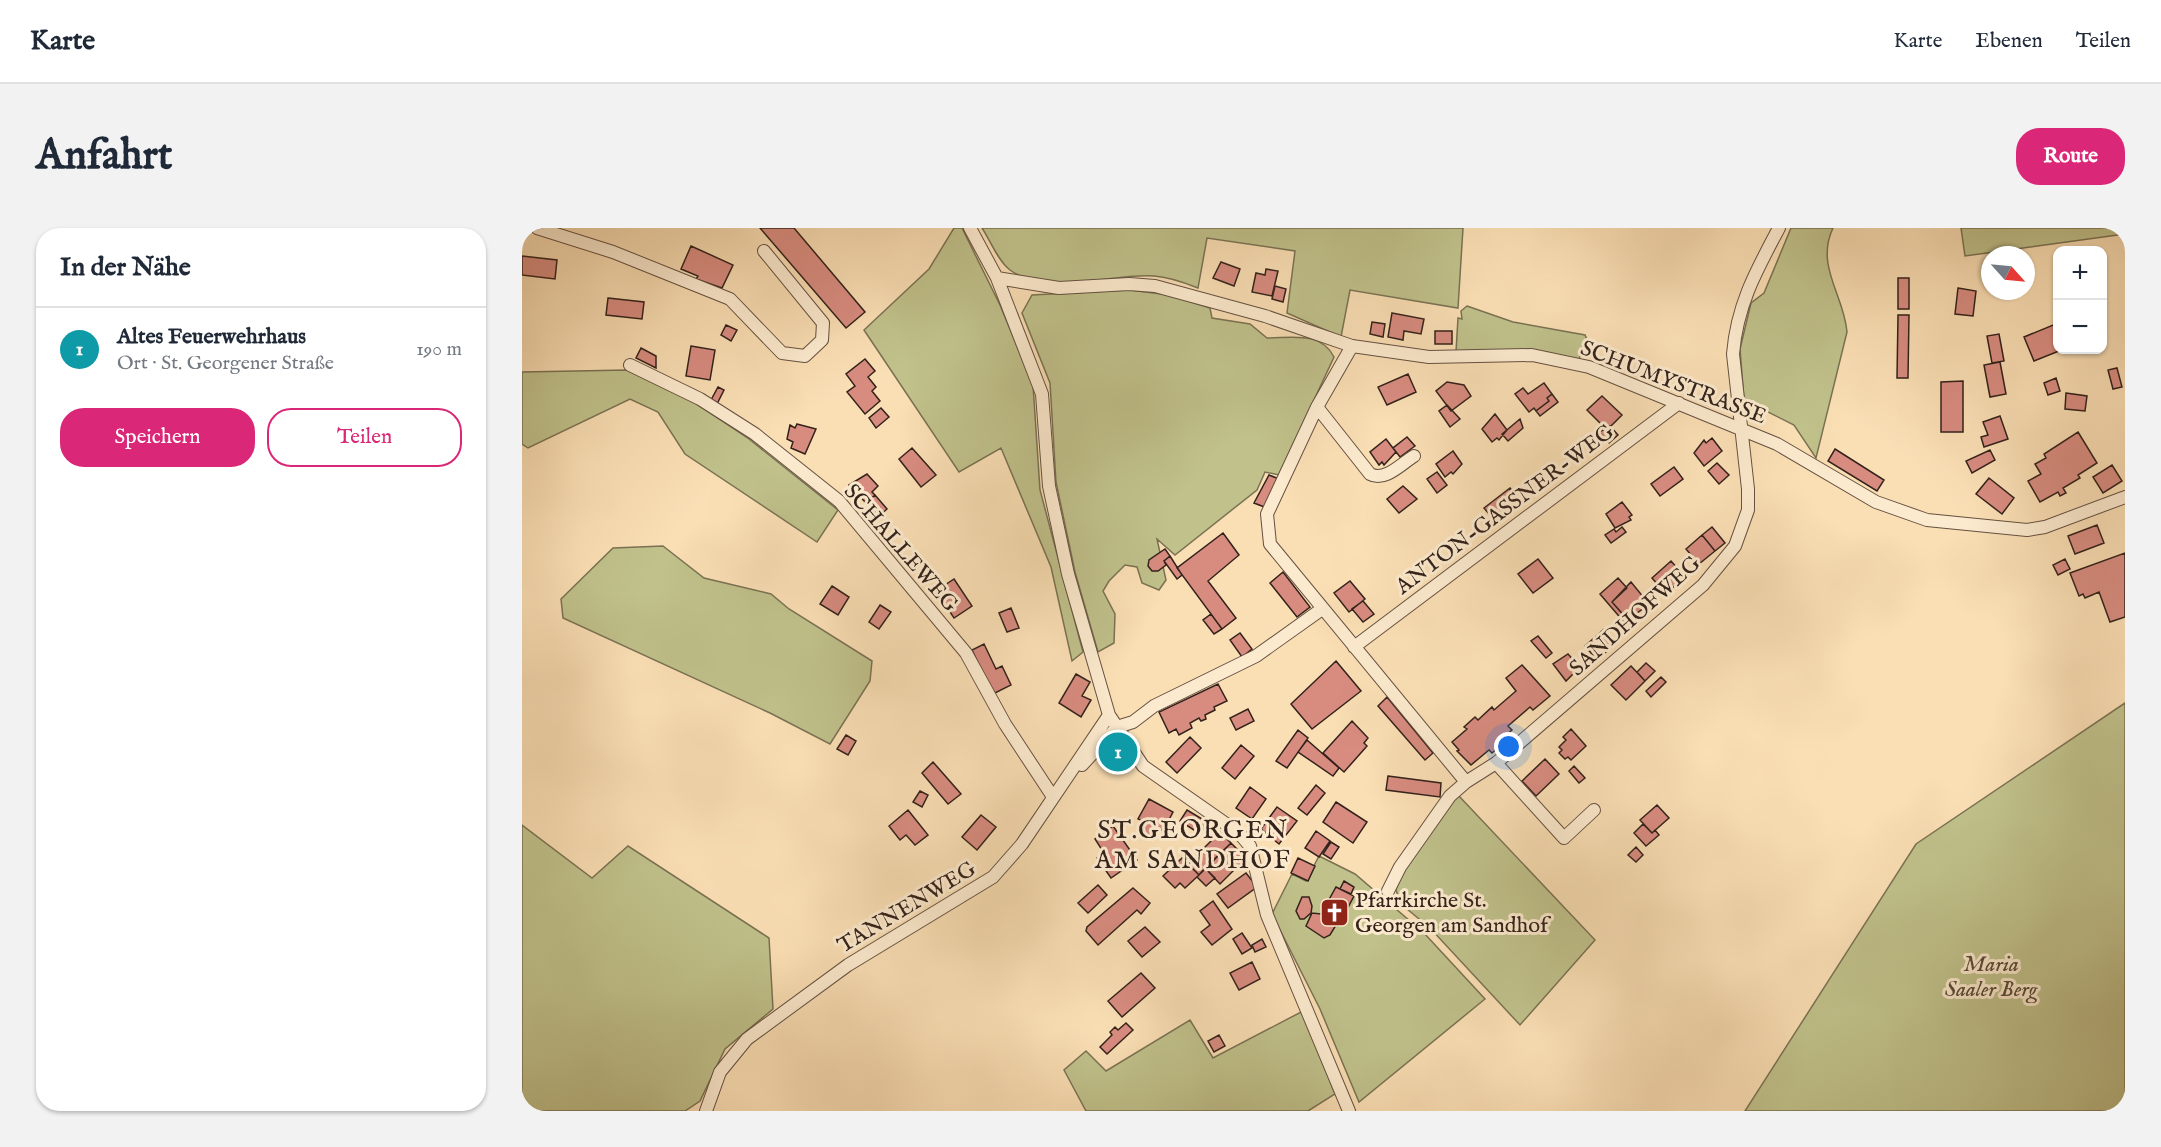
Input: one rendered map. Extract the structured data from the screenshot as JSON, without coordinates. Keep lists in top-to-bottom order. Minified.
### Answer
{"streets":{"street":["SCHUMYSTRASSE","ANTON-GASSNER-WEG","SCHALLEWEG","SANDHOFWEG","TANNENWEG"]},"crossings":[["SCHUMYSTRASSE","ANTON-GASSNER-WEG"],["SCHUMYSTRASSE","SANDHOFWEG"],["SCHALLEWEG","TANNENWEG"]],"districts":["ST.GEORGEN AM SANDHOF"],"parks":["Maria Saaler Berg"],"places":{"church":["Pfarrkirche St. Georgen am Sandhof"]},"north":"bottom right","page":{"header":"Karte","nav":["Karte","Ebenen","Teilen"],"buttons":["Route",["Speichern","Teilen"]],"title":"Anfahrt","heading":"In der Nähe","map_buttons":["+","−"],"list":[{"mark":"1","name":"Altes Feuerwehrhaus","note":"Ort · St. Georgener Straße","value":"190 m"}],"pins":"1"}}
